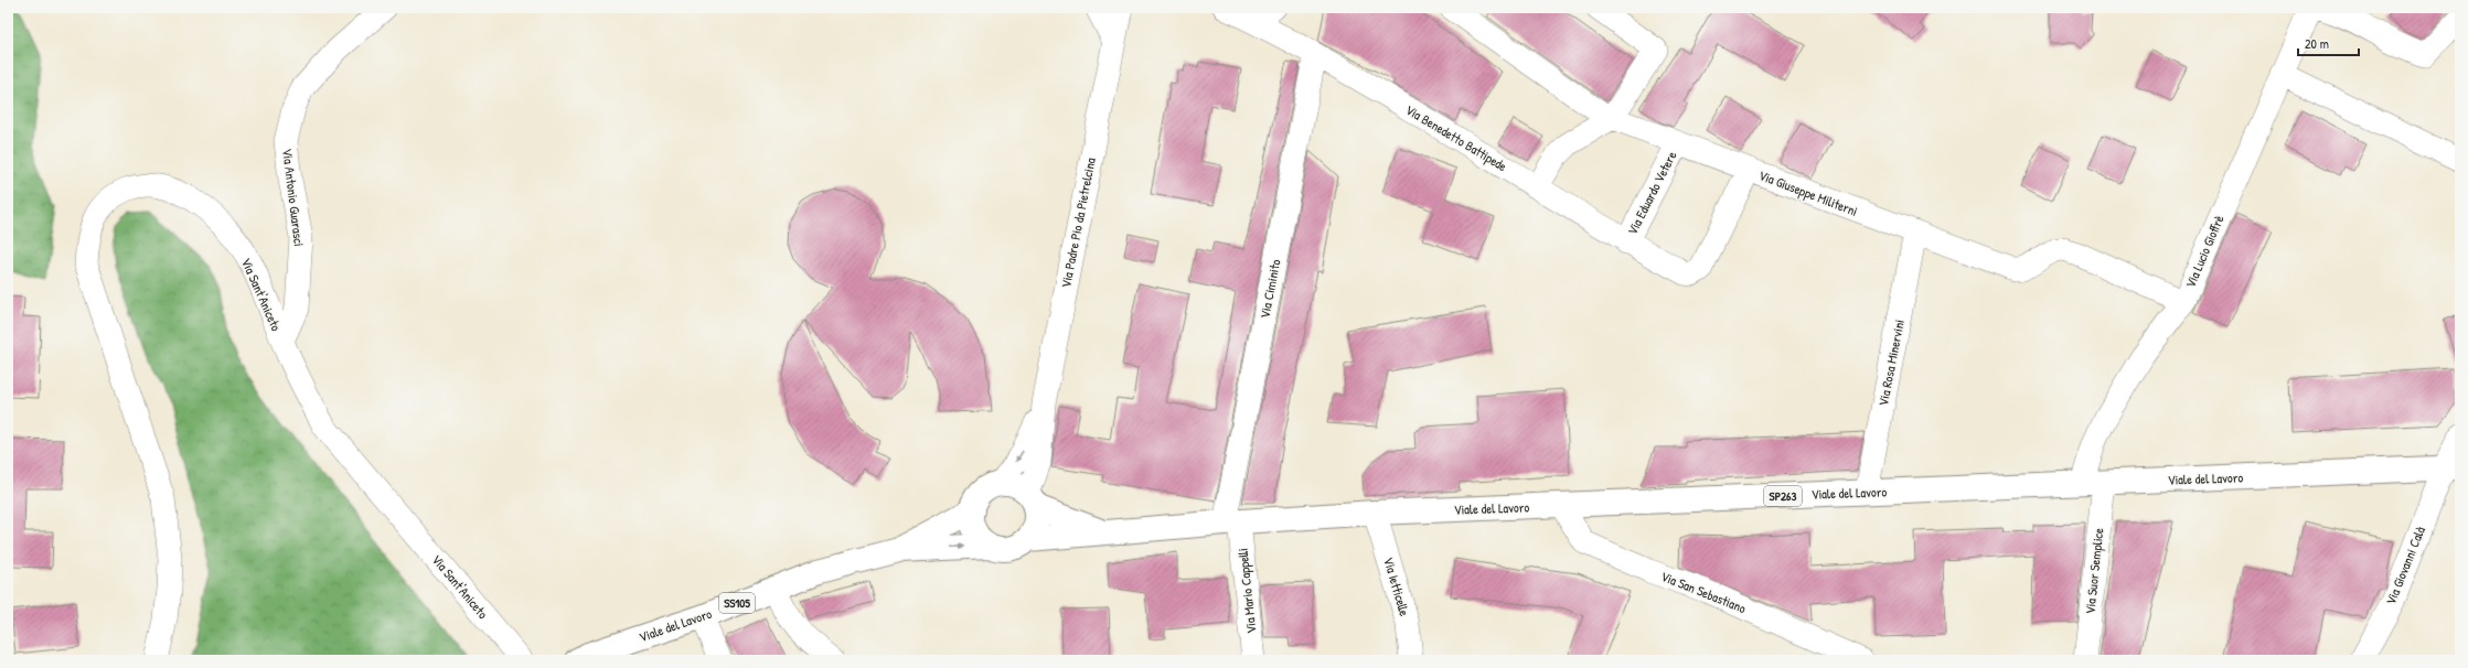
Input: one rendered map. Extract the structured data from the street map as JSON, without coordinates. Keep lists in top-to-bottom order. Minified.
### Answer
{"streets":{"main road":["Viale del Lavoro","SP263","SS105"],"street":["Via Benedetto Battipede","Via Eduardo Vetere","Via Giuseppe Militerni","Via Antonio Guarasci","Via Padre Pio da Pietrelcina","Via Lucio Gioffrè","Via Ciminito","Via Sant'Aniceto","Via Rosa Minervini","Via Giovanni Calà","Via Suor Semplice","Via Ietticelle","Via Mario Cappelli","Via San Sebastiano"]},"crossings":[["Via Benedetto Battipede","Via Eduardo Vetere"],["Via Benedetto Battipede","Via Giuseppe Militerni"],["Via Benedetto Battipede","Via Ciminito"],["Via Eduardo Vetere","Via Giuseppe Militerni"],["Via Giuseppe Militerni","Via Lucio Gioffrè"],["Via Giuseppe Militerni","Via Rosa Minervini"],["Via Antonio Guarasci","Via Sant'Aniceto"],["Via Padre Pio da Pietrelcina","Viale del Lavoro"],["Via Lucio Gioffrè","Viale del Lavoro"],["Via Lucio Gioffrè","Via Suor Semplice"],["Via Ciminito","Viale del Lavoro"],["Via Ciminito","Via Mario Cappelli"],["Via Rosa Minervini","Viale del Lavoro"],["Viale del Lavoro","Via Giovanni Calà"],["Viale del Lavoro","Via Suor Semplice"],["Viale del Lavoro","Via Ietticelle"],["Viale del Lavoro","Via Mario Cappelli"],["Viale del Lavoro","Via San Sebastiano"]],"scale_bar":"20 m"}
